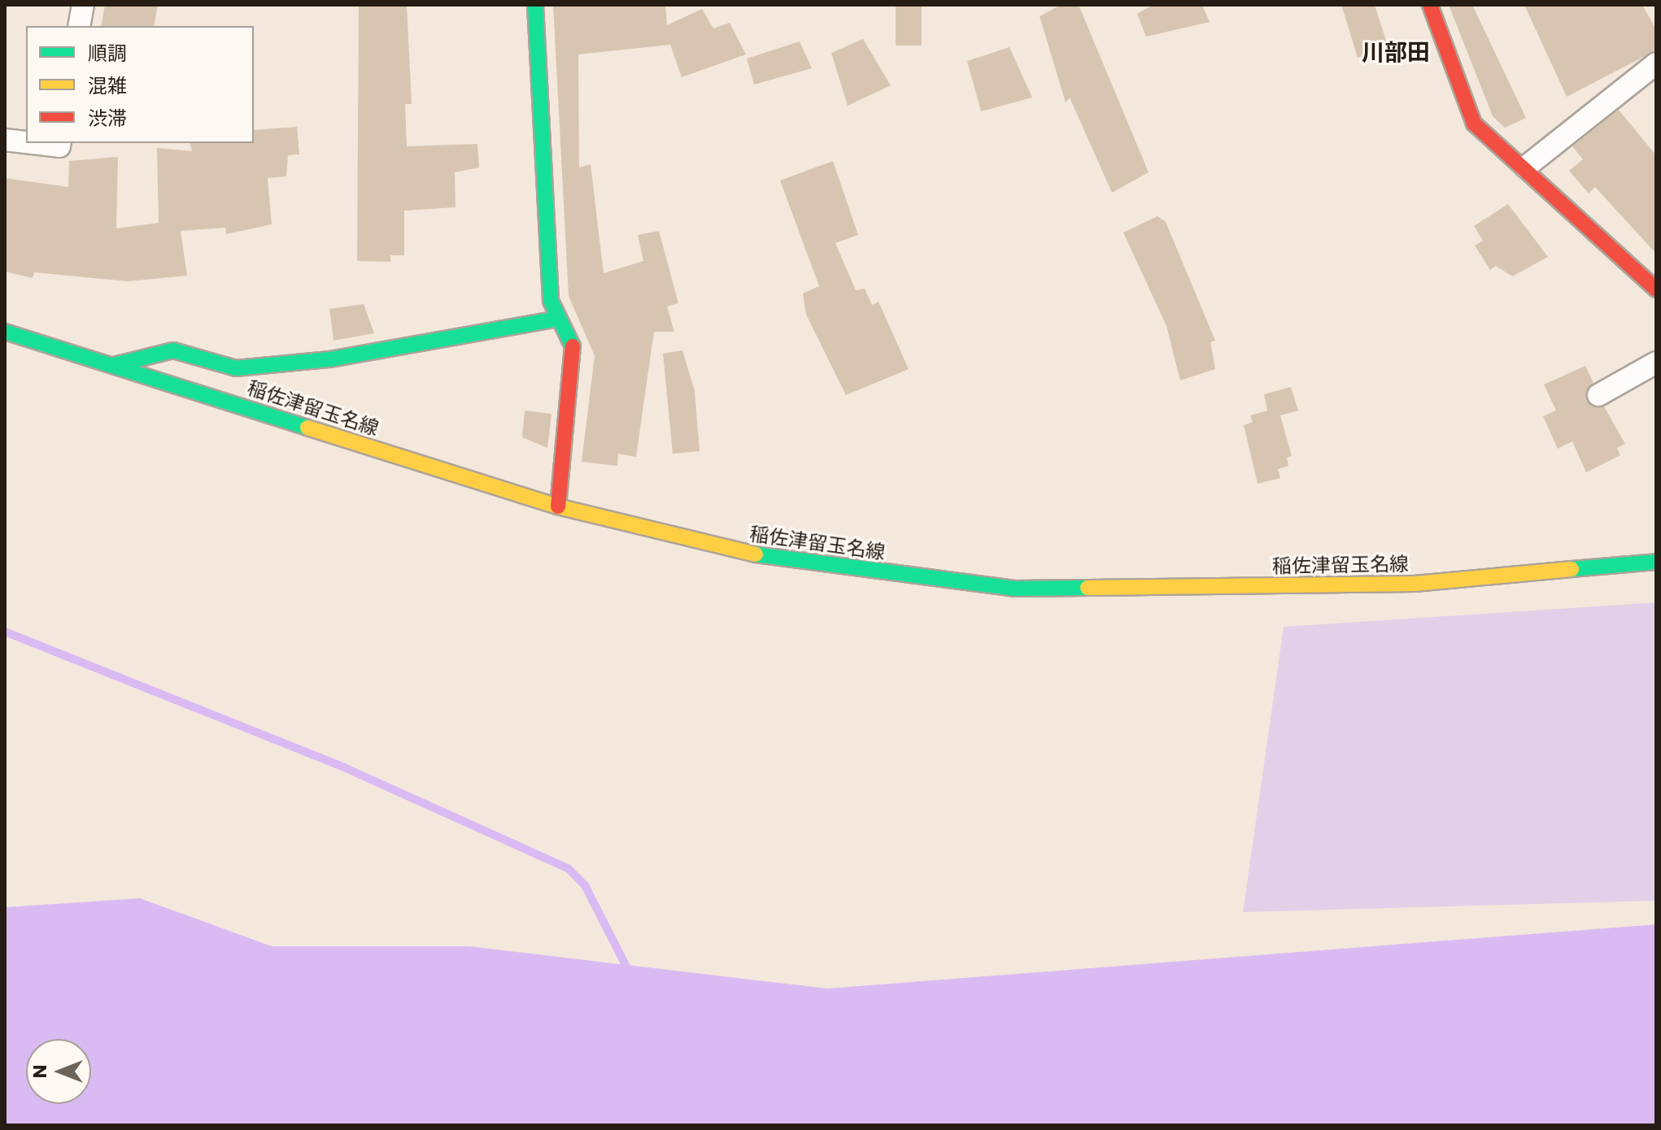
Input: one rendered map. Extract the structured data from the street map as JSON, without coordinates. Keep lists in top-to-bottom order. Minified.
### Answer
{"streets":{"main road":["稲佐津留玉名線"]},"districts":["川部田"],"legend":["順調","混雑","渋滞"],"north":"left"}
